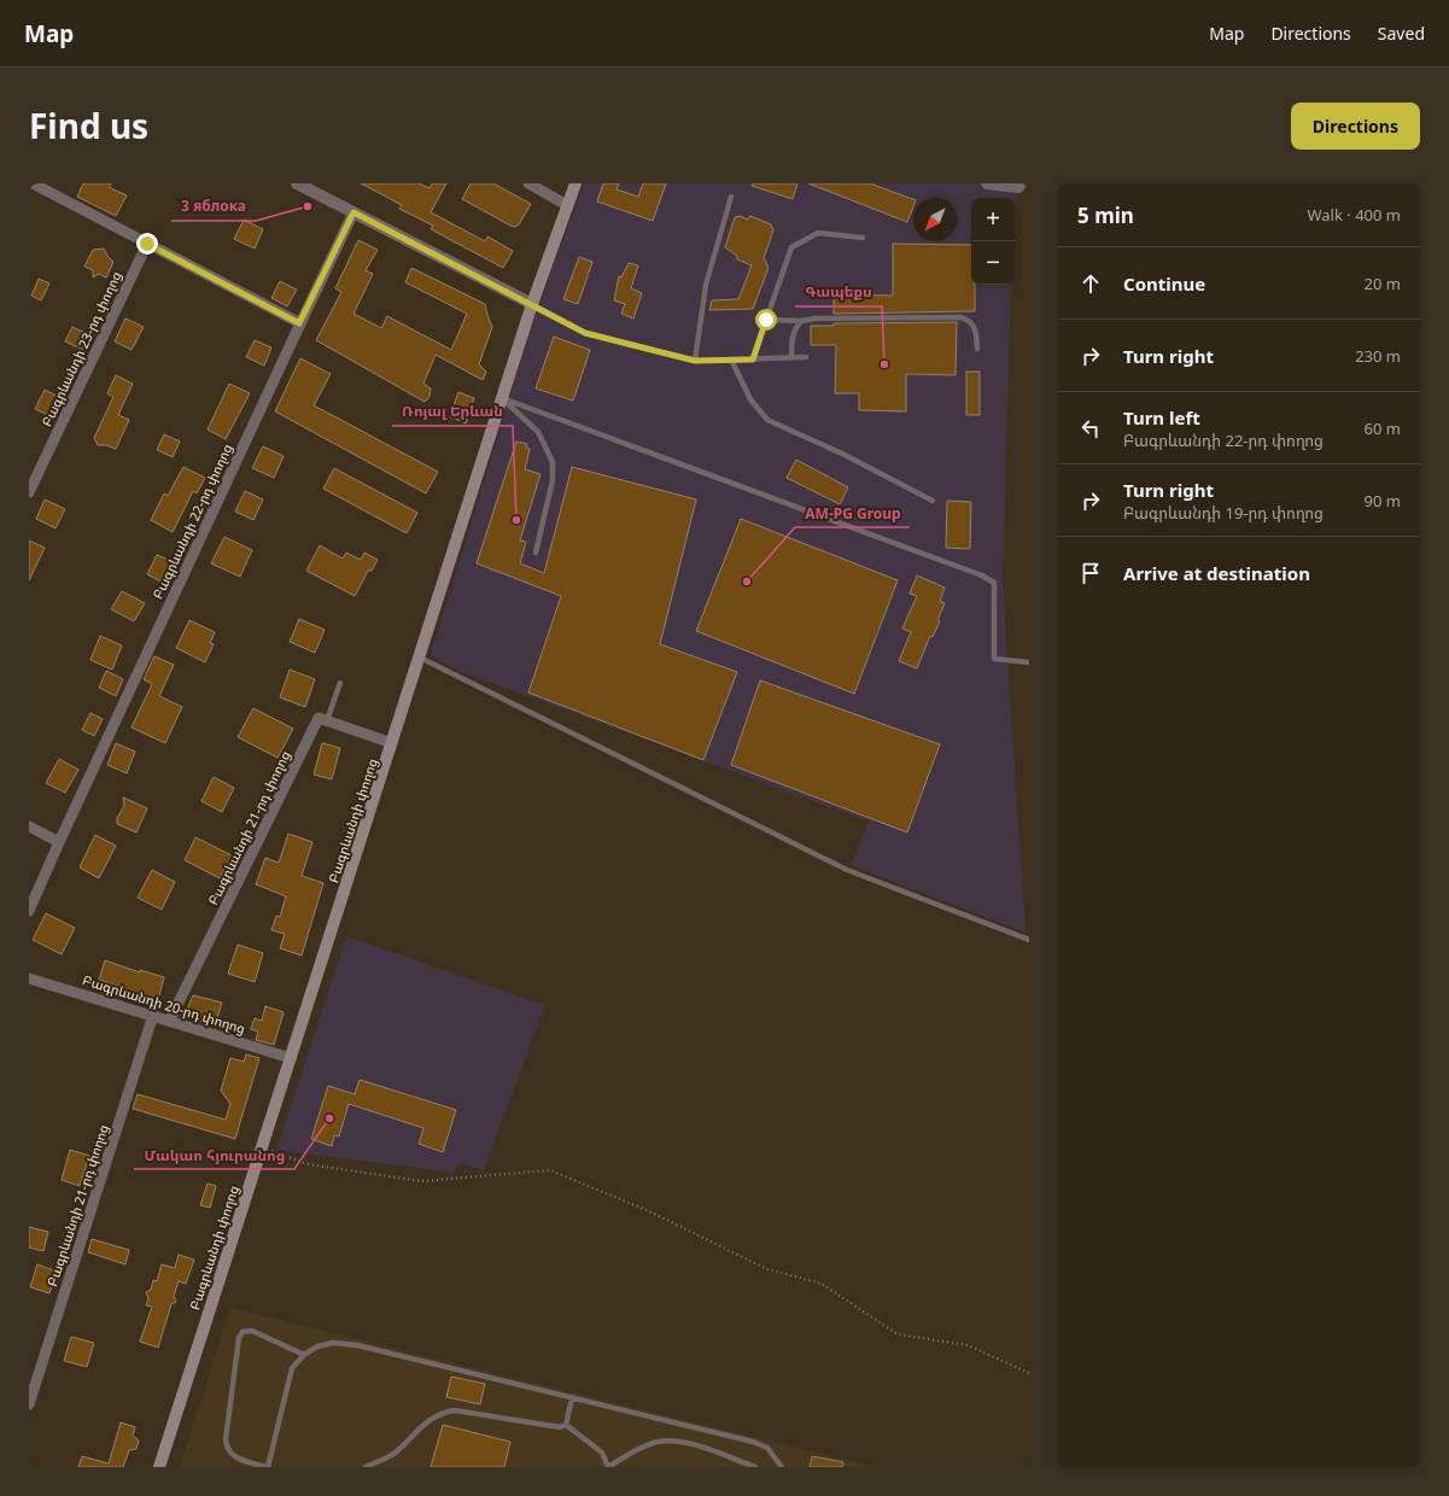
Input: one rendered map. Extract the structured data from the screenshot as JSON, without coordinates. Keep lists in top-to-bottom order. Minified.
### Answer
{"streets":{"main road":["Բագրևանդի փողոց"],"street":["Բագրևանդի 23-րդ փողոց","Բագրևանդի 22-րդ փողոց","Բագրևանդի 21-րդ փողոց","Բագրևանդի 20-րդ փողոց"]},"crossings":[["Բագրևանդի փողոց","Բագրևանդի 20-րդ փողոց"],["Բագրևանդի 21-րդ փողոց","Բագրևանդի 20-րդ փողոց"]],"places":["3 яблока","Գապեքս","Ռոյալ Երևան","AM-PG Group","Մակաո հյուրանոց"],"north":"bottom left","page":{"header":"Map","nav":["Map","Directions","Saved"],"title":"Find us","buttons":"Directions","heading":["5 min","Walk · 400 m"],"map_buttons":["+","−"],"list":[["Continue","20 m"],["Turn right","230 m"],["Turn left","Բագրևանդի 22-րդ փողոց","60 m"],["Turn right","Բագրևանդի 19-րդ փողոց","90 m"],"Arrive at destination"]}}
